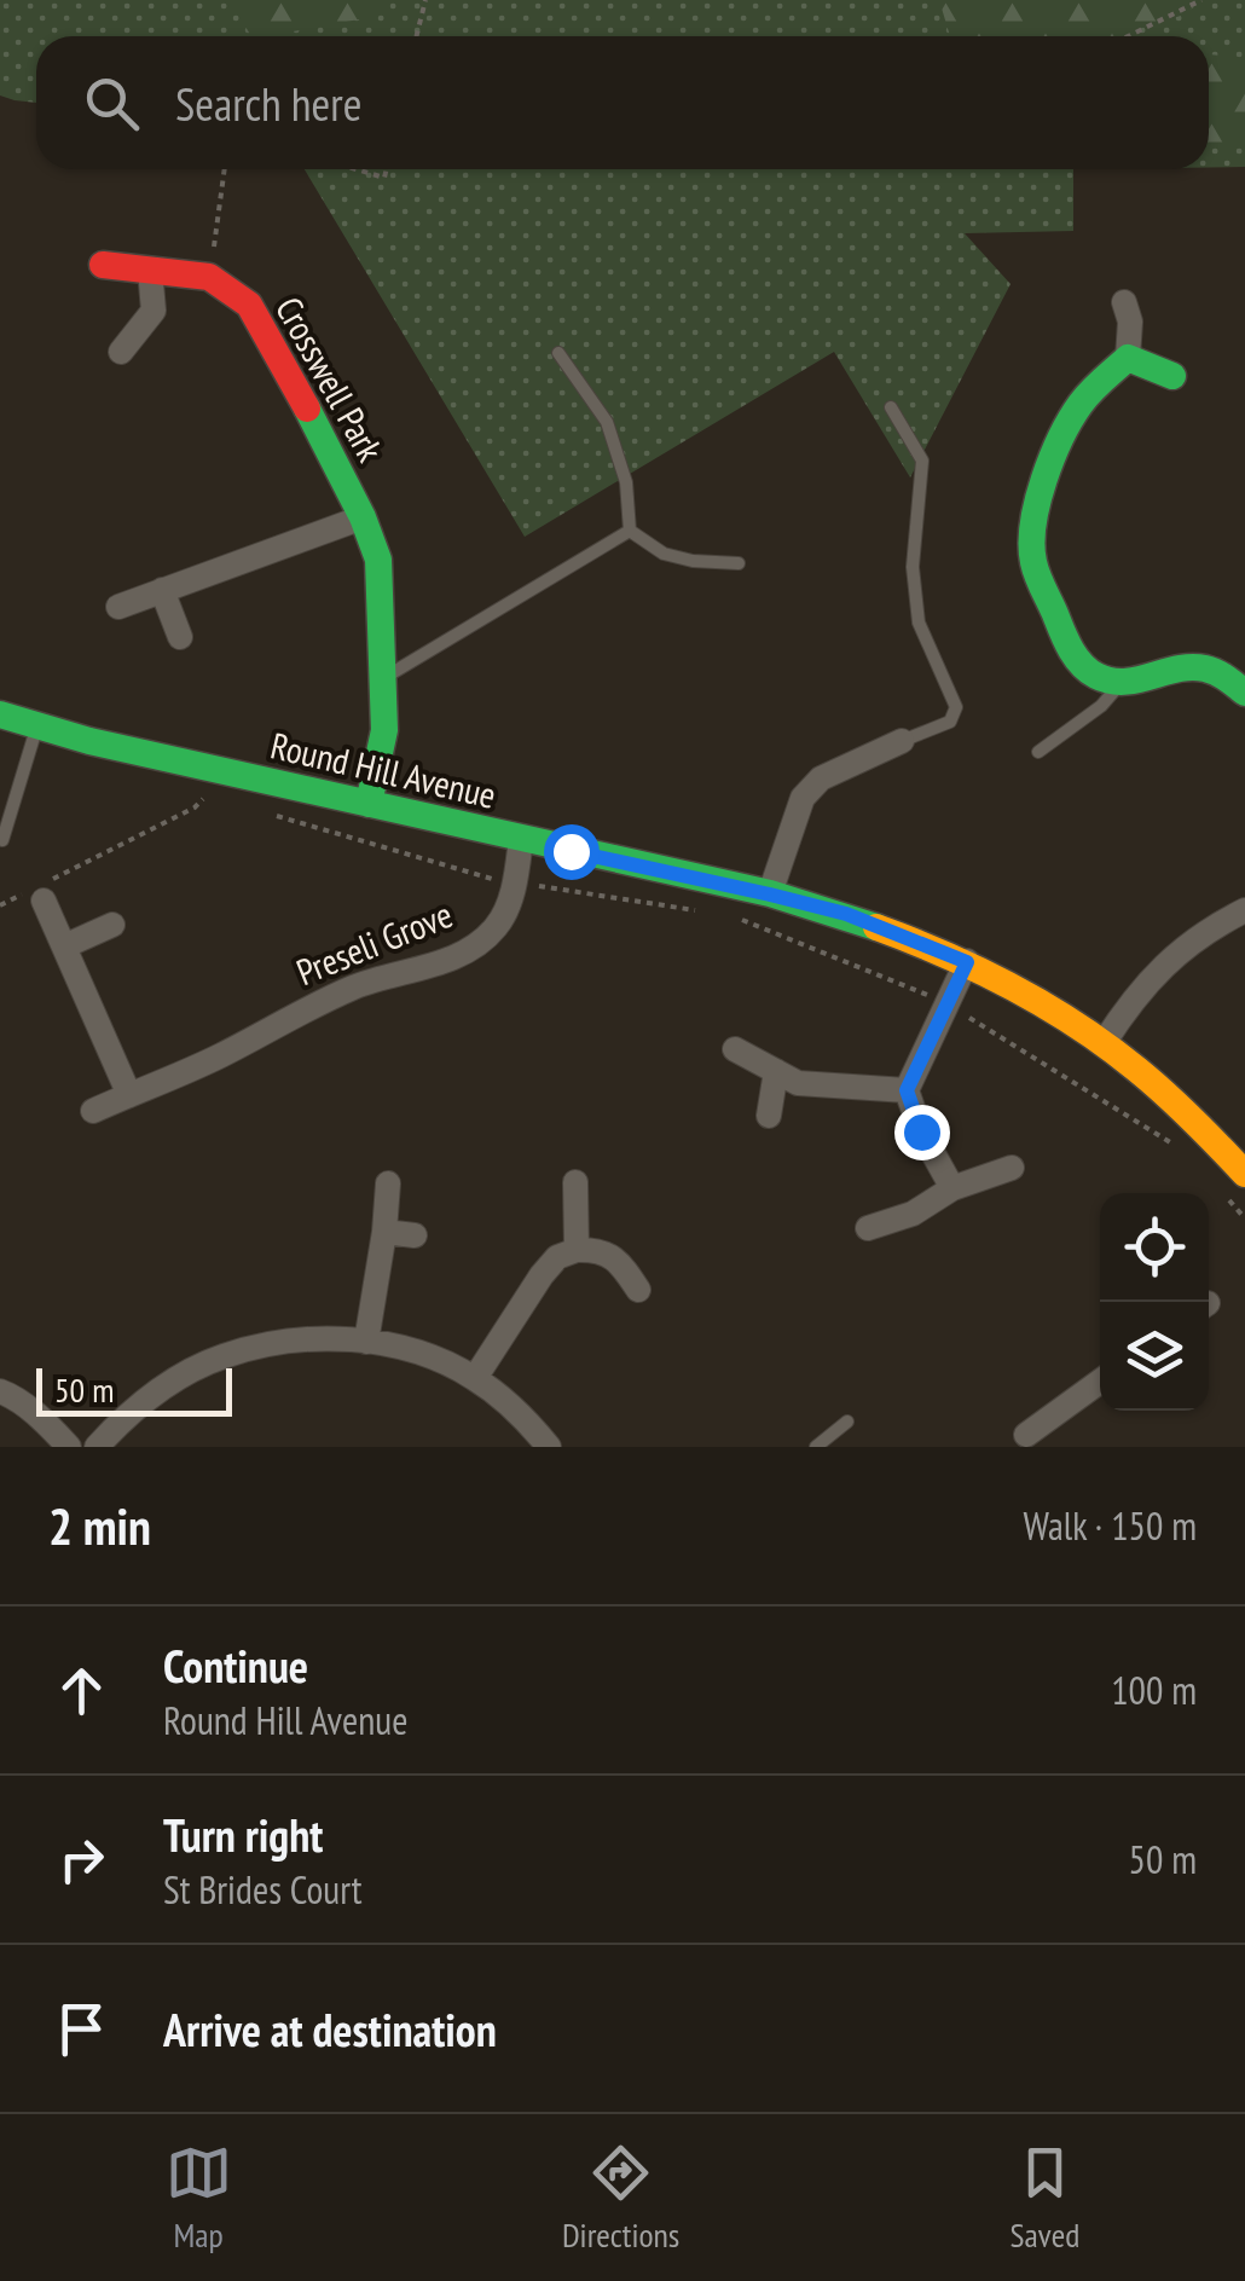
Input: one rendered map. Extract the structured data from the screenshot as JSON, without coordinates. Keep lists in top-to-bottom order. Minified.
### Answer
{"streets":{"street":["Crosswell Park","Round Hill Avenue","Preseli Grove"]},"crossings":[["Crosswell Park","Round Hill Avenue"],["Round Hill Avenue","Preseli Grove"]],"scale_bar":"50 m","page":{"search":"Search here","scale":"50 m","heading":["2 min","Walk · 150 m"],"list":[["Continue","Round Hill Avenue","100 m"],["Turn right","St Brides Court","50 m"],"Arrive at destination"],"nav":["Map","Directions","Saved"]}}
